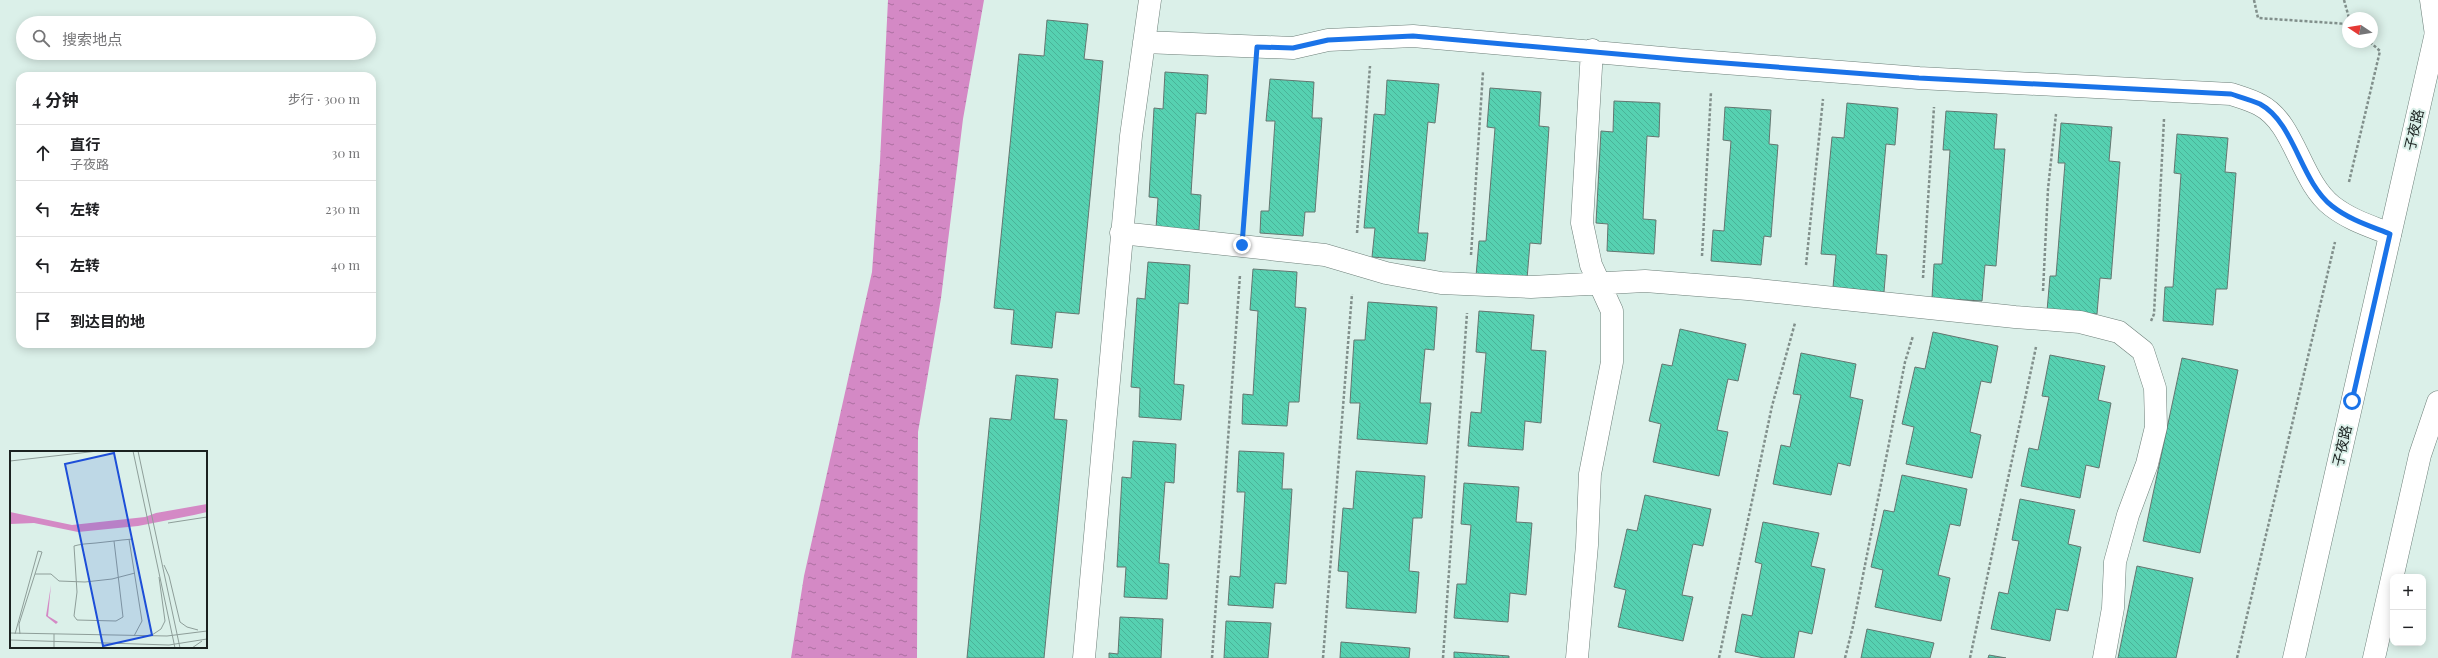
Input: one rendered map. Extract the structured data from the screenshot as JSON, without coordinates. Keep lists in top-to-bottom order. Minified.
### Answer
{"streets":{"street":["子夜路"]},"north":"left","page":{"search":"搜索地点","heading":["4 分钟","步行 · 300 m"],"list":[["直行","子夜路","30 m"],["左转","230 m"],["左转","40 m"],"到达目的地"],"map_buttons":["+","−"]}}
